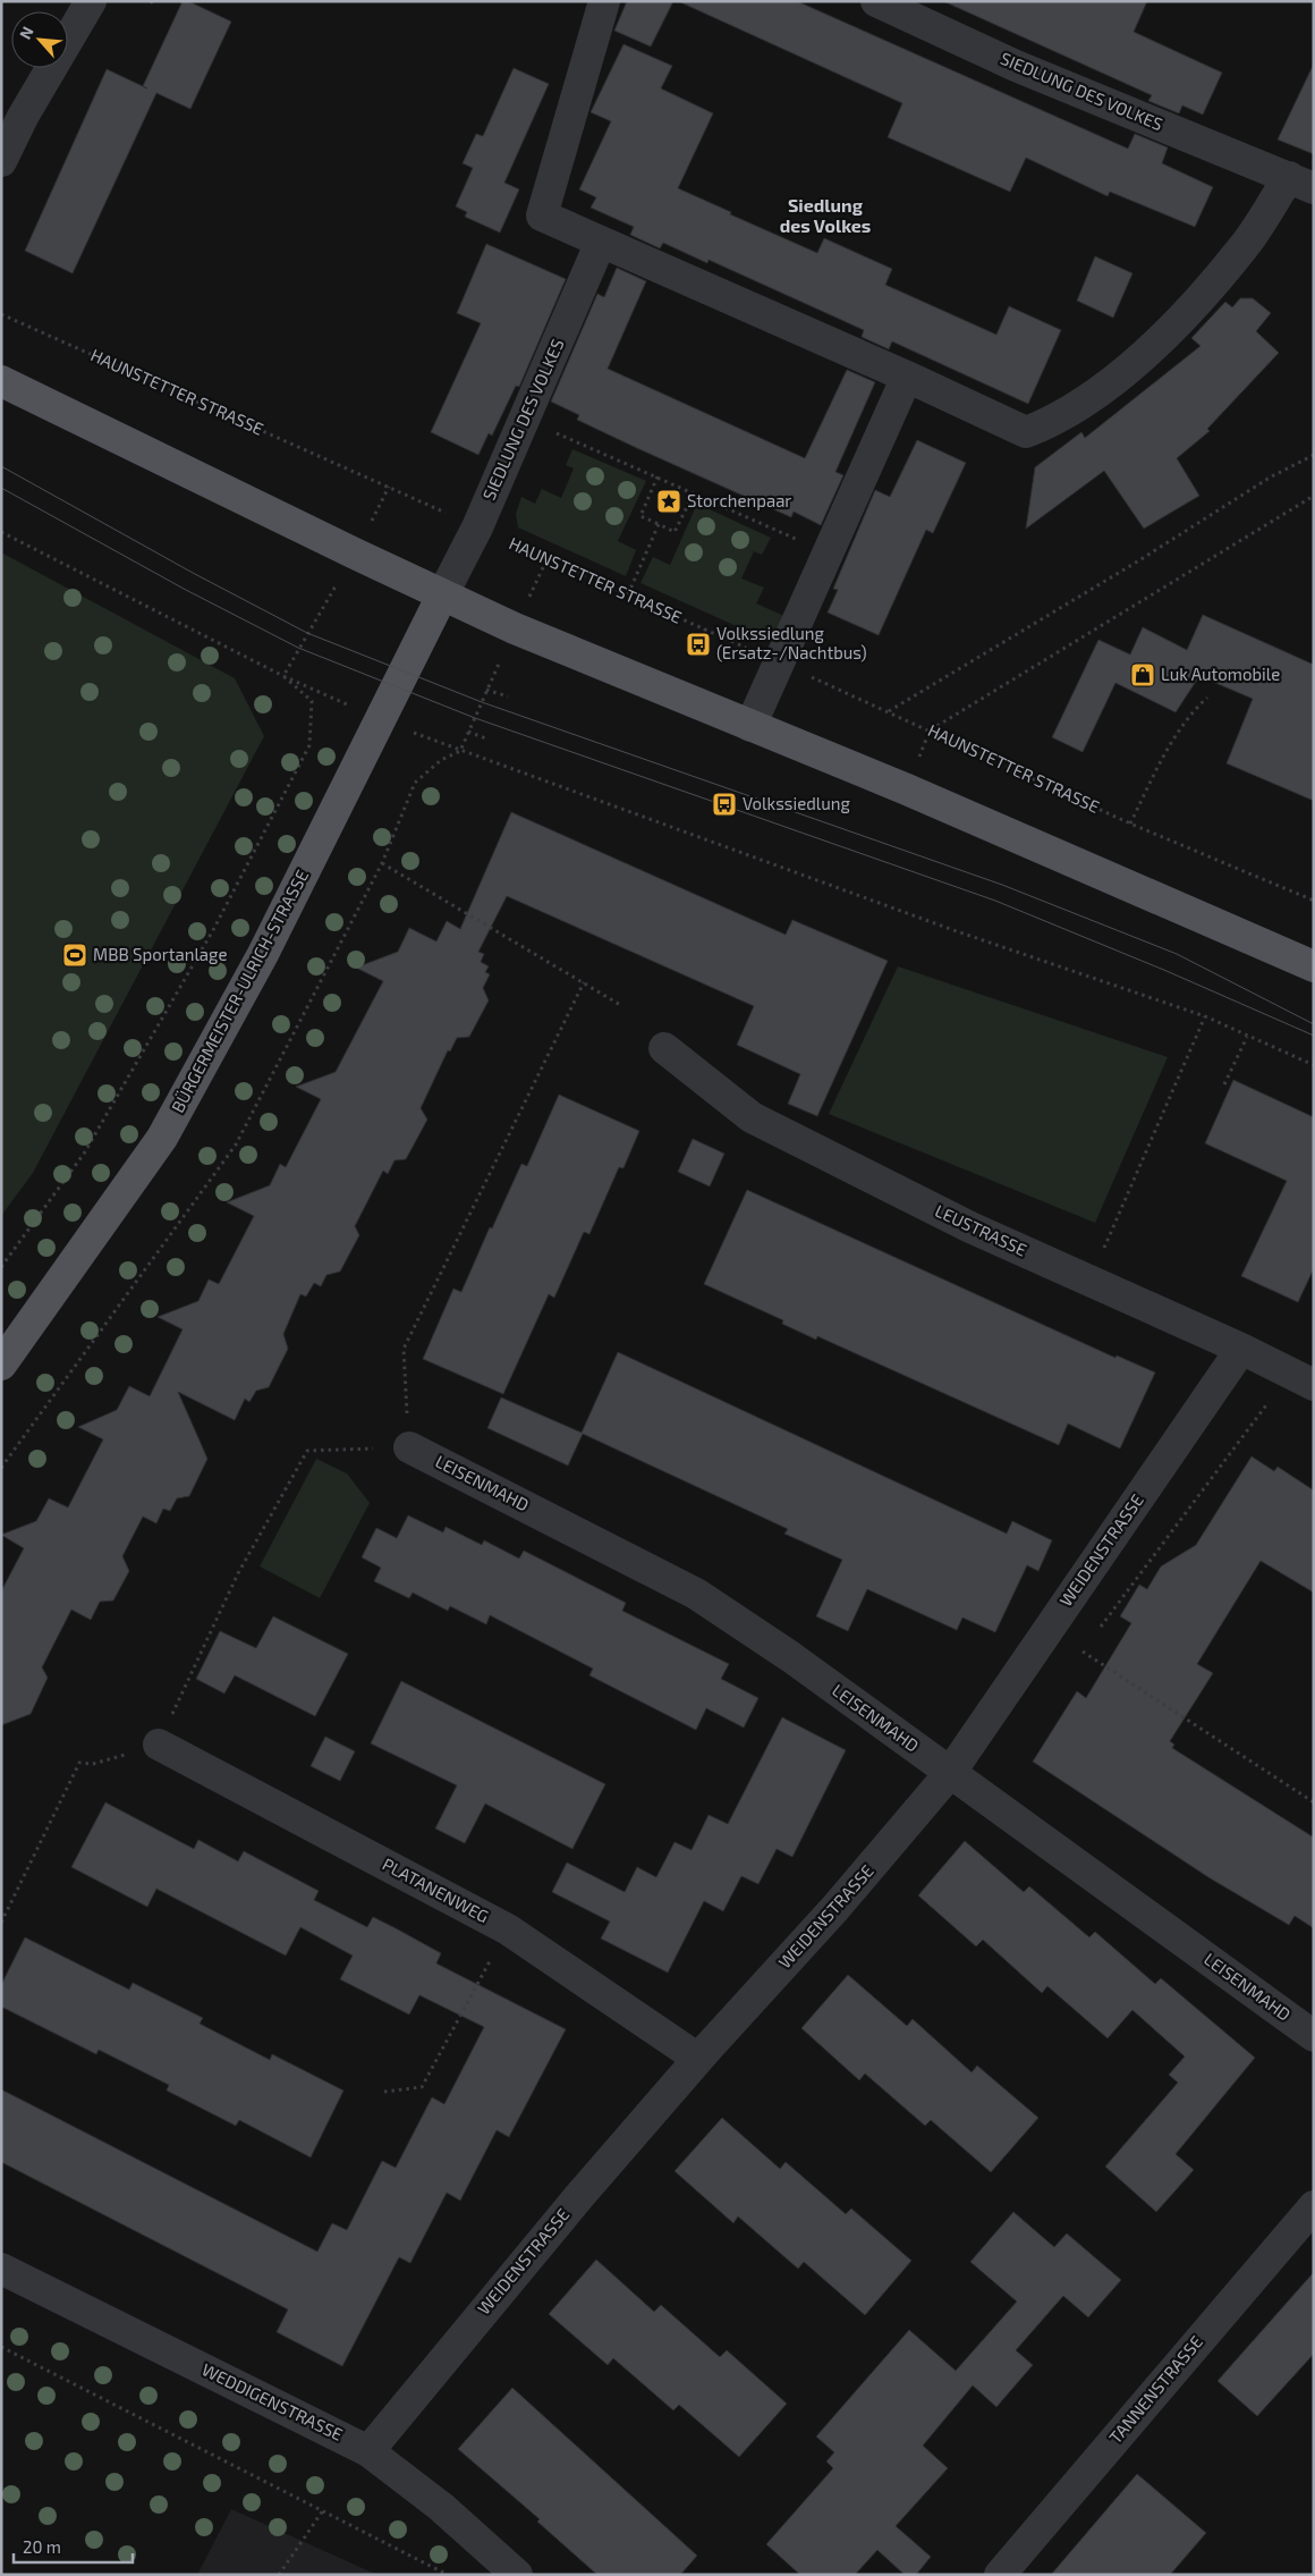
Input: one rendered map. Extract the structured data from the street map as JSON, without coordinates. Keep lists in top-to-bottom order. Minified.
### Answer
{"streets":{"main road":["BÜRGERMEISTER-ULRICH-STRASSE"],"street":["SIEDLUNG DES VOLKES","LEUSTRASSE","LEISENMAHD","WEIDENSTRASSE","PLATANENWEG","TANNENSTRASSE","WEDDIGENSTRASSE"],"path":["HAUNSTETTER STRASSE"]},"crossings":[["SIEDLUNG DES VOLKES","HAUNSTETTER STRASSE"],["SIEDLUNG DES VOLKES","BÜRGERMEISTER-ULRICH-STRASSE"],["LEUSTRASSE","WEIDENSTRASSE"],["LEISENMAHD","WEIDENSTRASSE"],["WEIDENSTRASSE","PLATANENWEG"],["WEIDENSTRASSE","WEDDIGENSTRASSE"]],"districts":["Siedlung des Volkes"],"places":{"place":["Storchenpaar"],"bus stop":["Volkssiedlung (Ersatz-/Nachtbus)","Volkssiedlung"],"shop":["Luk Automobile"],"sports":["MBB Sportanlage"]},"scale_bar":"20 m","north":"top left"}
